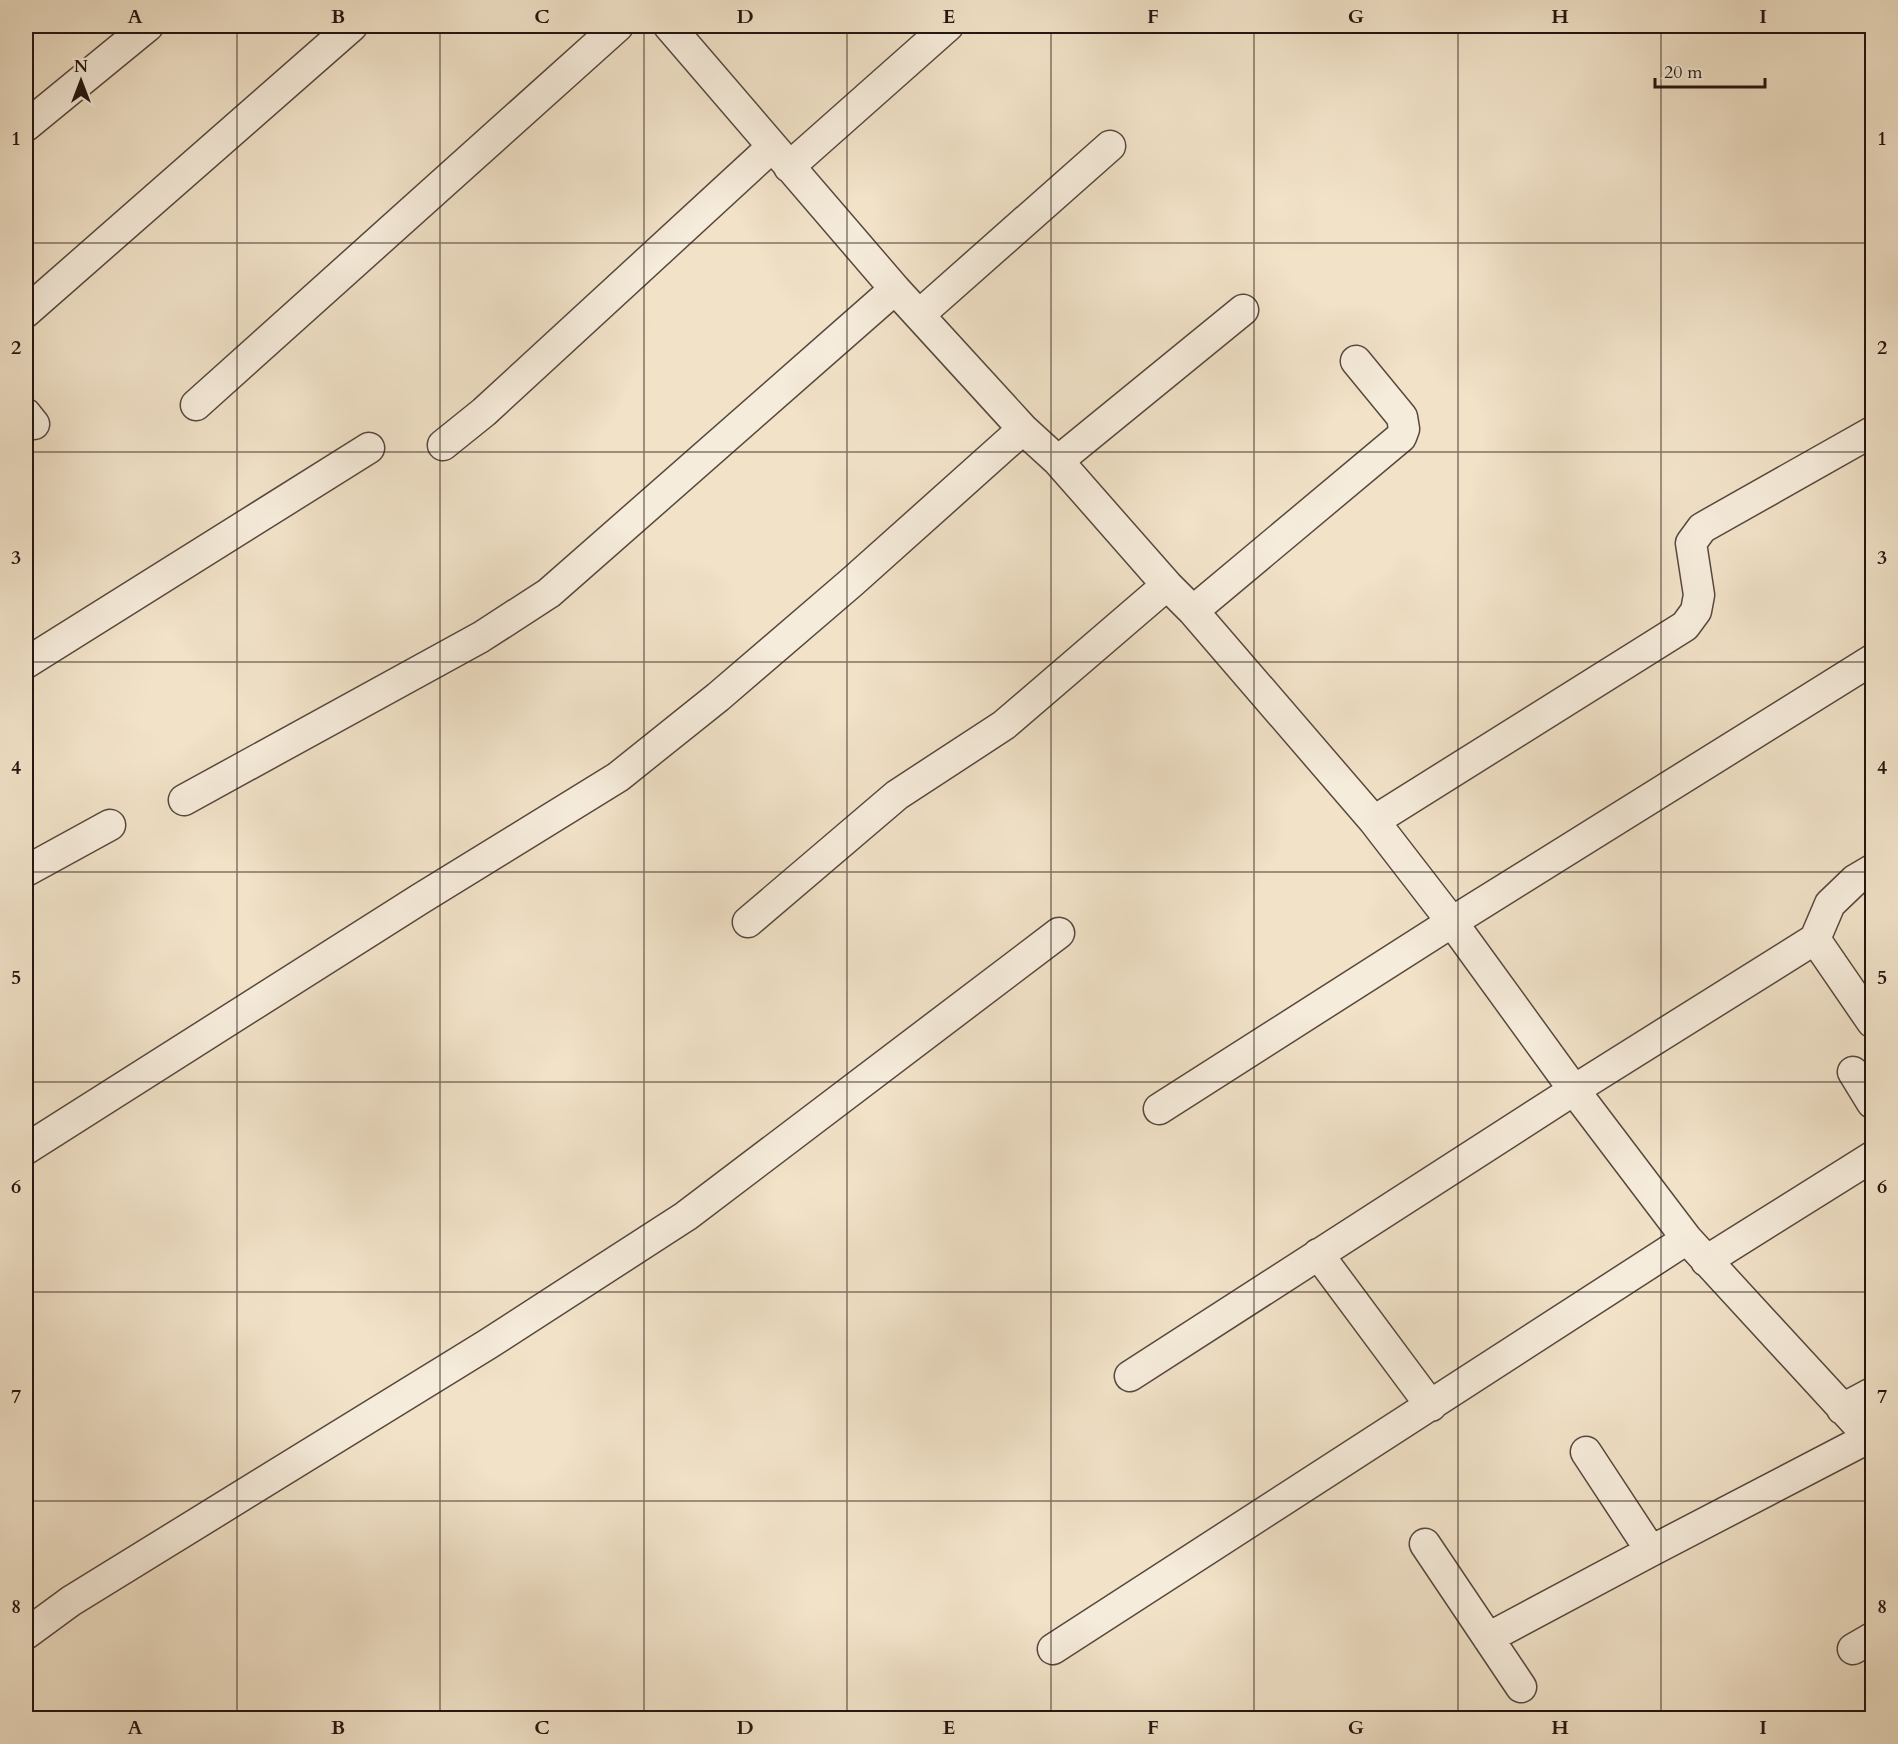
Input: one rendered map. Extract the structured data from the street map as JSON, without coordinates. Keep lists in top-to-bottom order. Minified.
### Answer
{"scale_bar":"20 m","north":"top","grid":{"columns":["A","B","C","D","E","F","G","H","I"],"rows":["1","2","3","4","5","6","7","8"]}}
